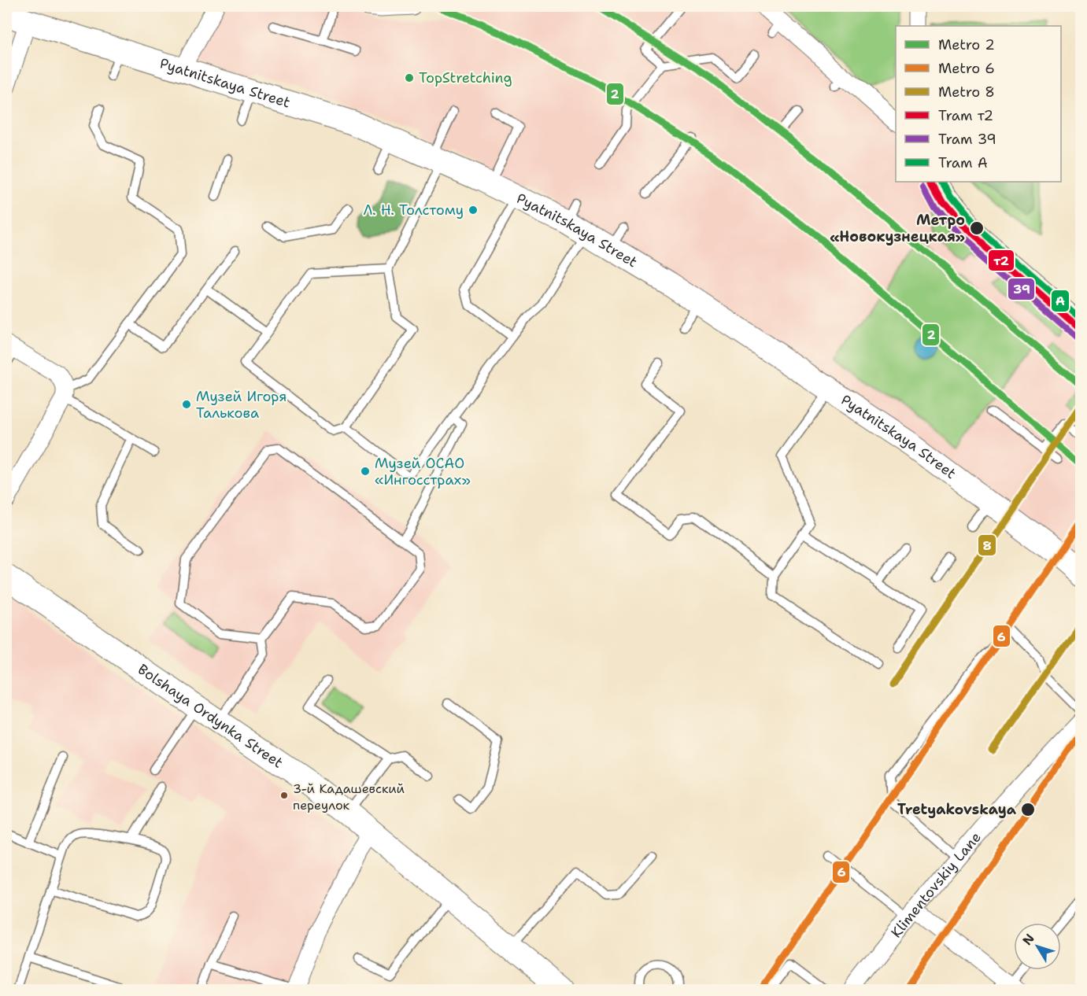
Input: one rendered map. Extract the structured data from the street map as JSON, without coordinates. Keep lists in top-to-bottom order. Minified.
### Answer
{"streets":{"street":["Pyatnitskaya Street","Bolshaya Ordynka Street","Klimentovskiy Lane"]},"places":["TopStretching","Л. Н. Толстому","Метро «Новокузнецкая»","Музей Игоря Талькова","Музей ОСАО «Ингосстрах»","3-й Кадашевский переулок","Tretyakovskaya"],"lines":["metro line 2","tram line т2","tram line А","tram line 39","metro line 8","metro line 6"],"legend":["Metro 2","Metro 6","Metro 8","Tram т2","Tram 39","Tram А"],"north":"top left"}
